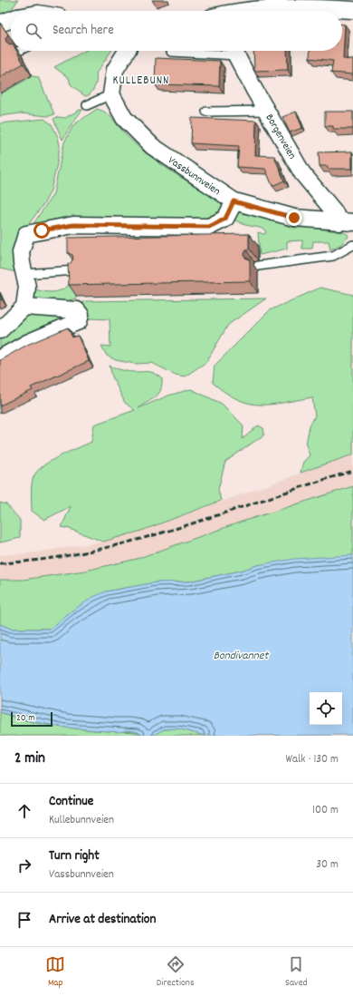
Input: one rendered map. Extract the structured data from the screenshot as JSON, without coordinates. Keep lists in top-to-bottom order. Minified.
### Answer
{"streets":{"street":["Borgenveien","Vassbunnveien"]},"crossings":[["Borgenveien","Vassbunnveien"]],"districts":["KULLEBUNN"],"water":["Bondivannet"],"scale_bar":"20 m","page":{"search":"Search here","scale":"20 m","heading":["2 min","Walk · 130 m"],"list":[["Continue","Kullebunnveien","100 m"],["Turn right","Vassbunnveien","30 m"],"Arrive at destination"],"nav":["Map","Directions","Saved"]}}
